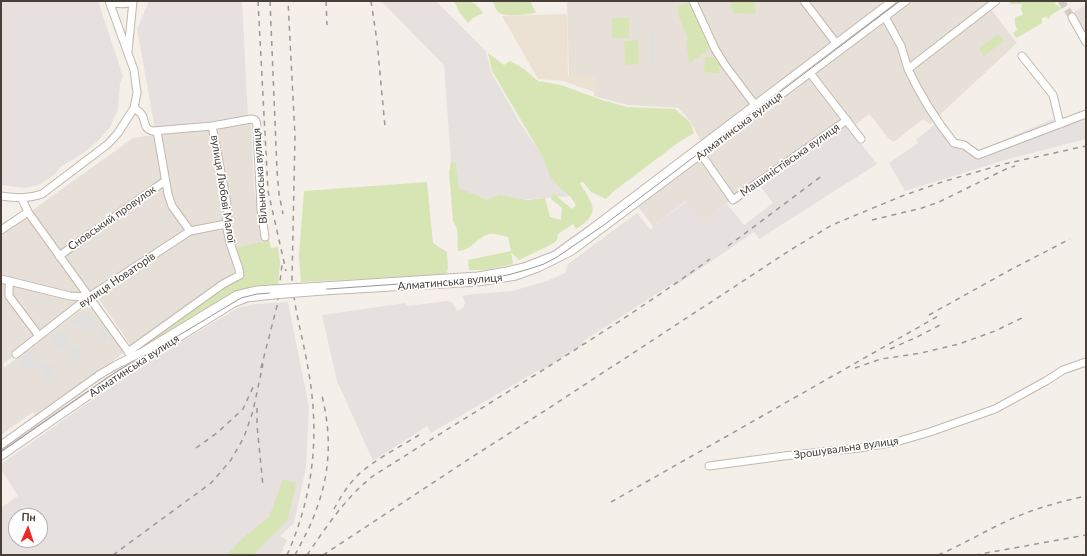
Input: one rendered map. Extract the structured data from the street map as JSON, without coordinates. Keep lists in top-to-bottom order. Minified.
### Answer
{"streets":{"street":["Алматинська вулиця","Машиністівська вулиця","Вільнюська вулиця","вулиця Любові Малої","Сновський провулок","вулиця Новаторів","Зрошувальна вулиця"]},"crossings":[["Алматинська вулиця","Машиністівська вулиця"],["Алматинська вулиця","вулиця Любові Малої"],["Вільнюська вулиця","вулиця Любові Малої"],["вулиця Любові Малої","вулиця Новаторів"]],"north":"top"}
